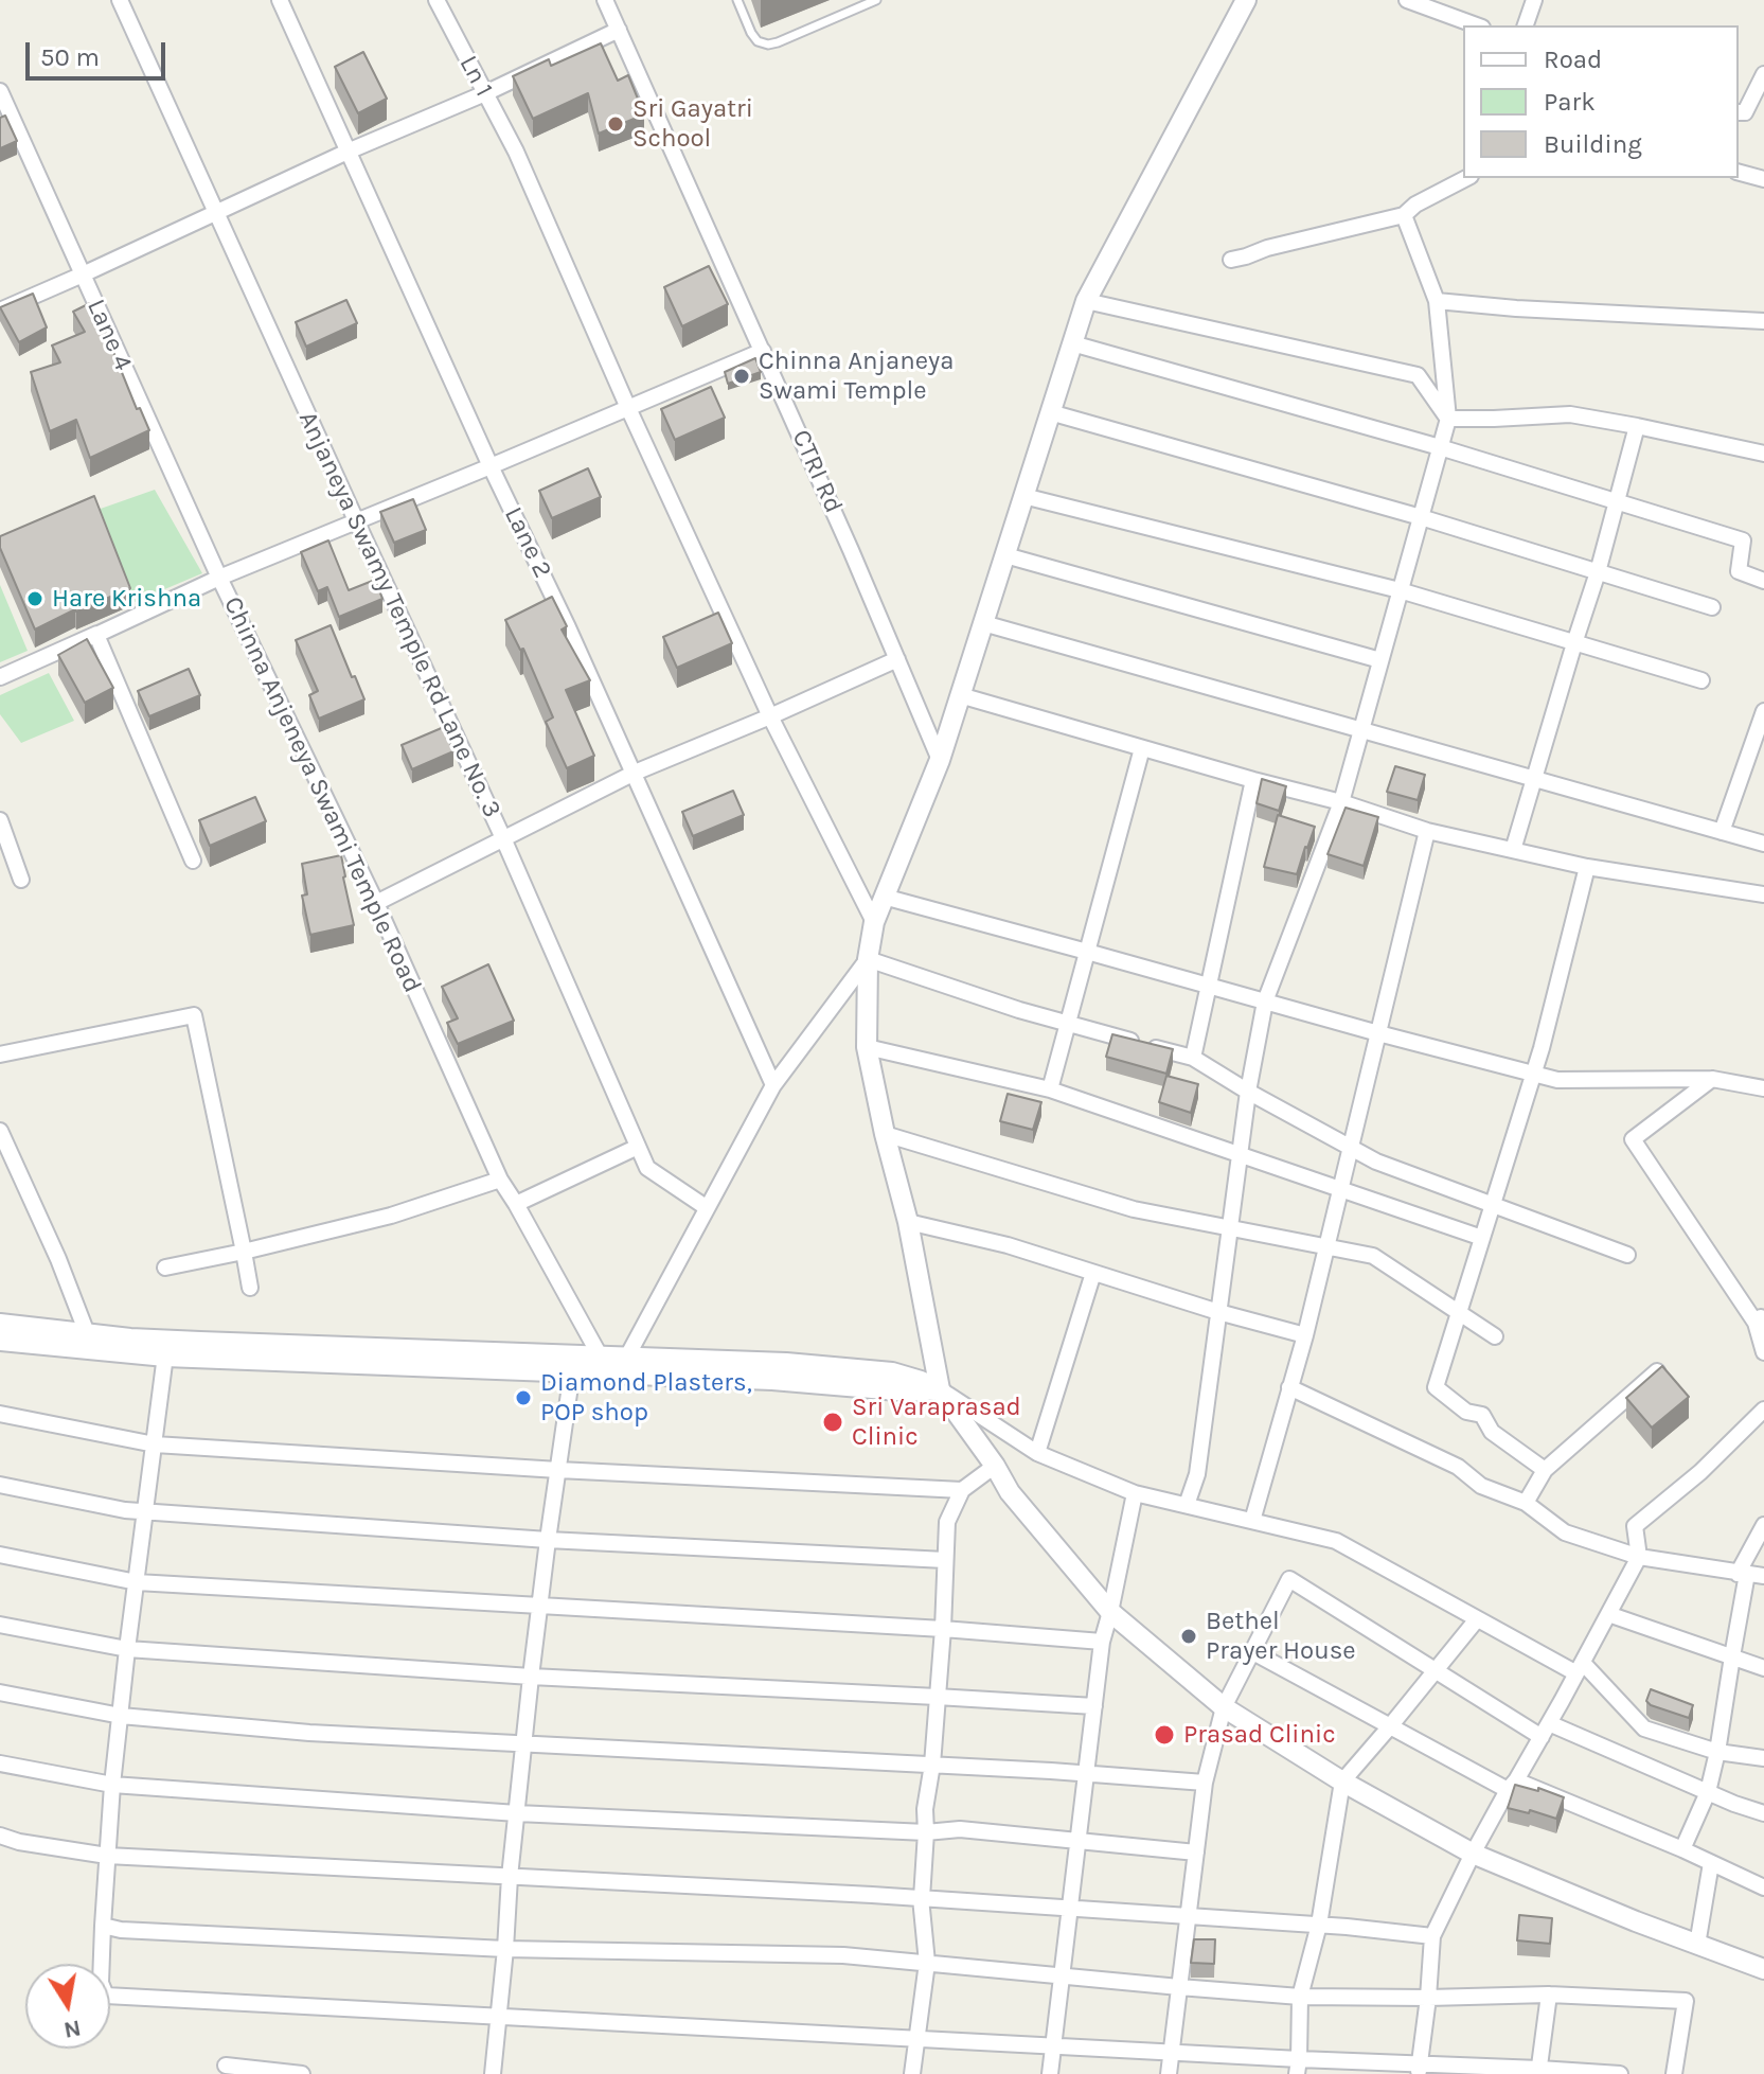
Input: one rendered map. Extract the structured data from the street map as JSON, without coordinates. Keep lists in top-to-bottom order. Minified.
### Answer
{"streets":{"street":["Ln 1","Lane 4","CTRI Rd","Lane 2","Anjaneya Swamy Temple Rd Lane No. 3","Chinna Anjeneya Swami Temple Road"]},"crossings":[["Ln 1","Chinna Anjeneya Swami Temple Road"],["Lane 4","Chinna Anjeneya Swami Temple Road"],["CTRI Rd","Chinna Anjeneya Swami Temple Road"],["Lane 2","Chinna Anjeneya Swami Temple Road"],["Anjaneya Swamy Temple Rd Lane No. 3","Chinna Anjeneya Swami Temple Road"]],"places":["Sri Gayatri School","Chinna Anjaneya Swami Temple","Hare Krishna","Diamond Plasters, POP shop","Sri Varaprasad Clinic","Bethel Prayer House","Prasad Clinic"],"legend":["Road","Park","Building"],"scale_bar":"50 m","north":"bottom"}
